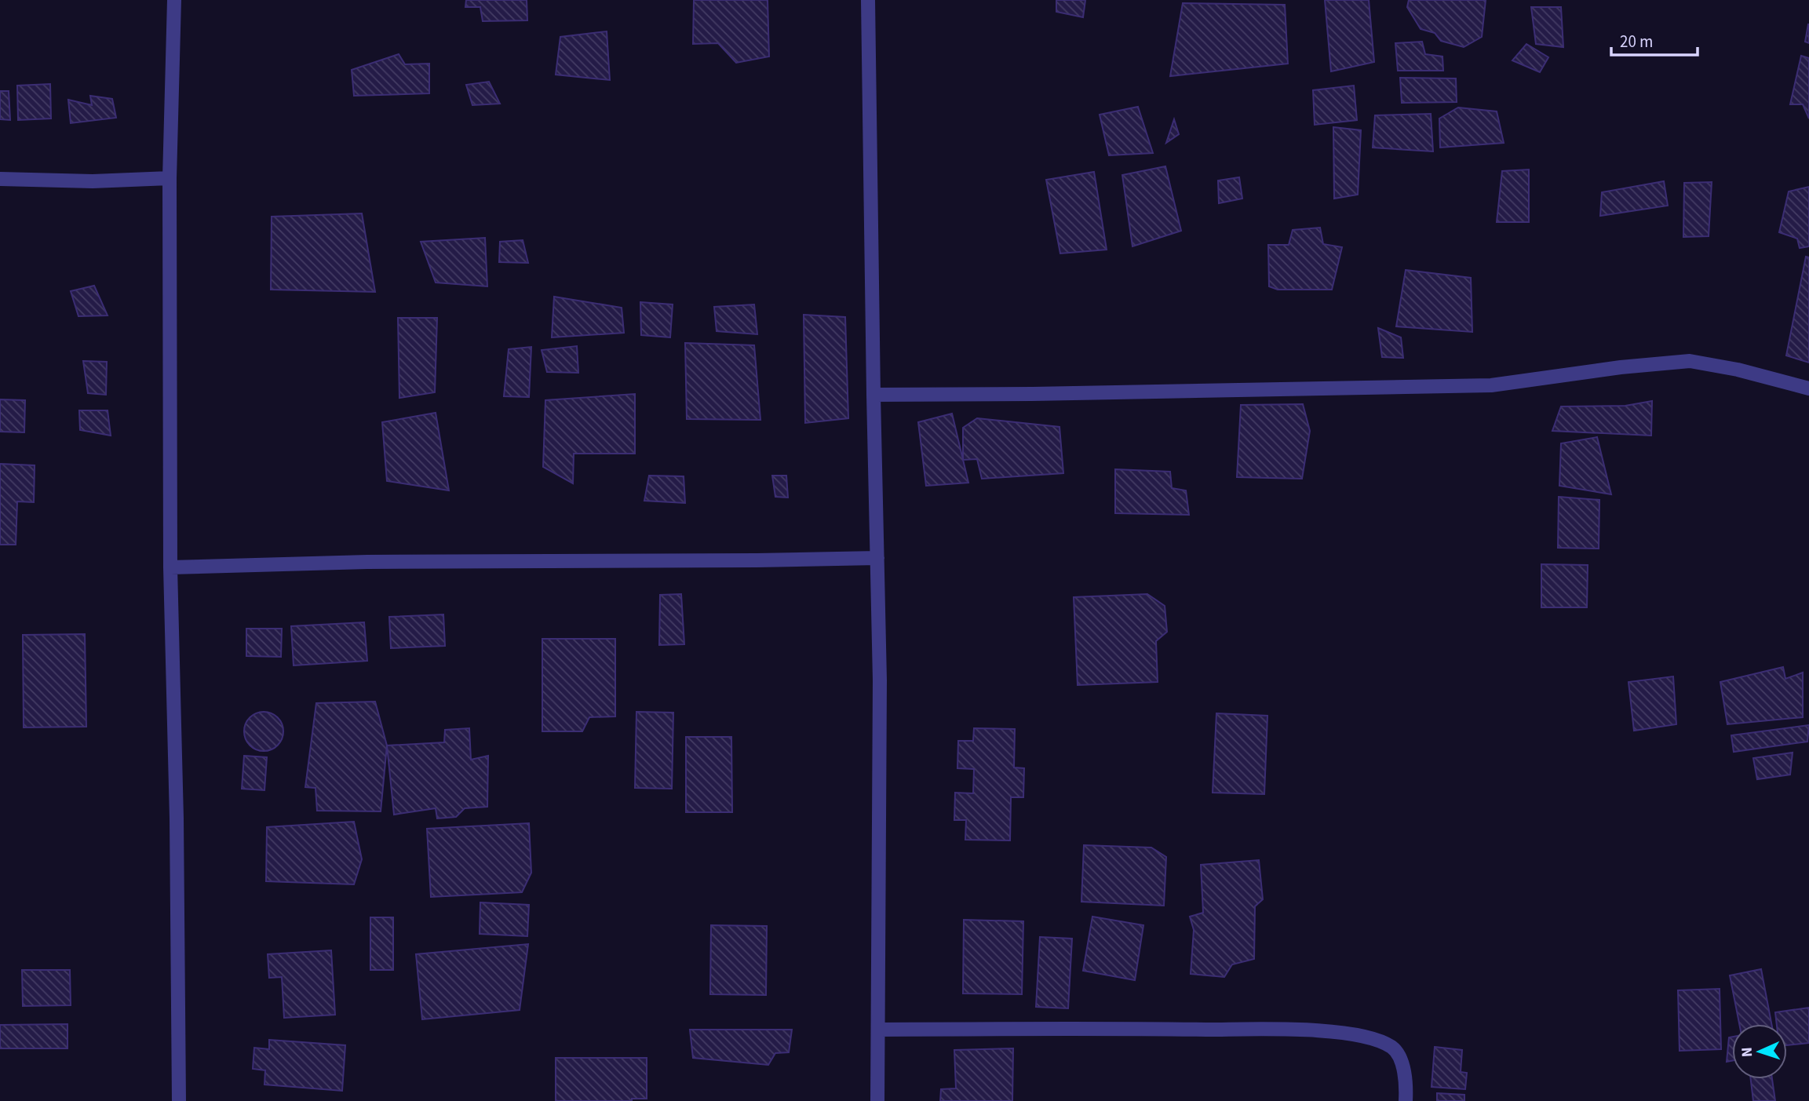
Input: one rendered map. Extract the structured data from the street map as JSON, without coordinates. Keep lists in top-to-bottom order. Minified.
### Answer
{"scale_bar":"20 m","north":"left"}
